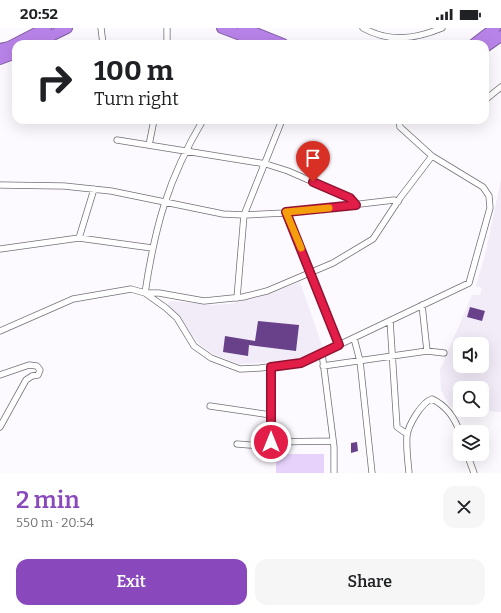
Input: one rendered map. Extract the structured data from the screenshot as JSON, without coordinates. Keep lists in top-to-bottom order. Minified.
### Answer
{"page":{"status":"20:52","turn":["100 m","Turn right"],"heading":["2 min","550 m · 20:54"],"buttons":["Exit","Share"]}}
